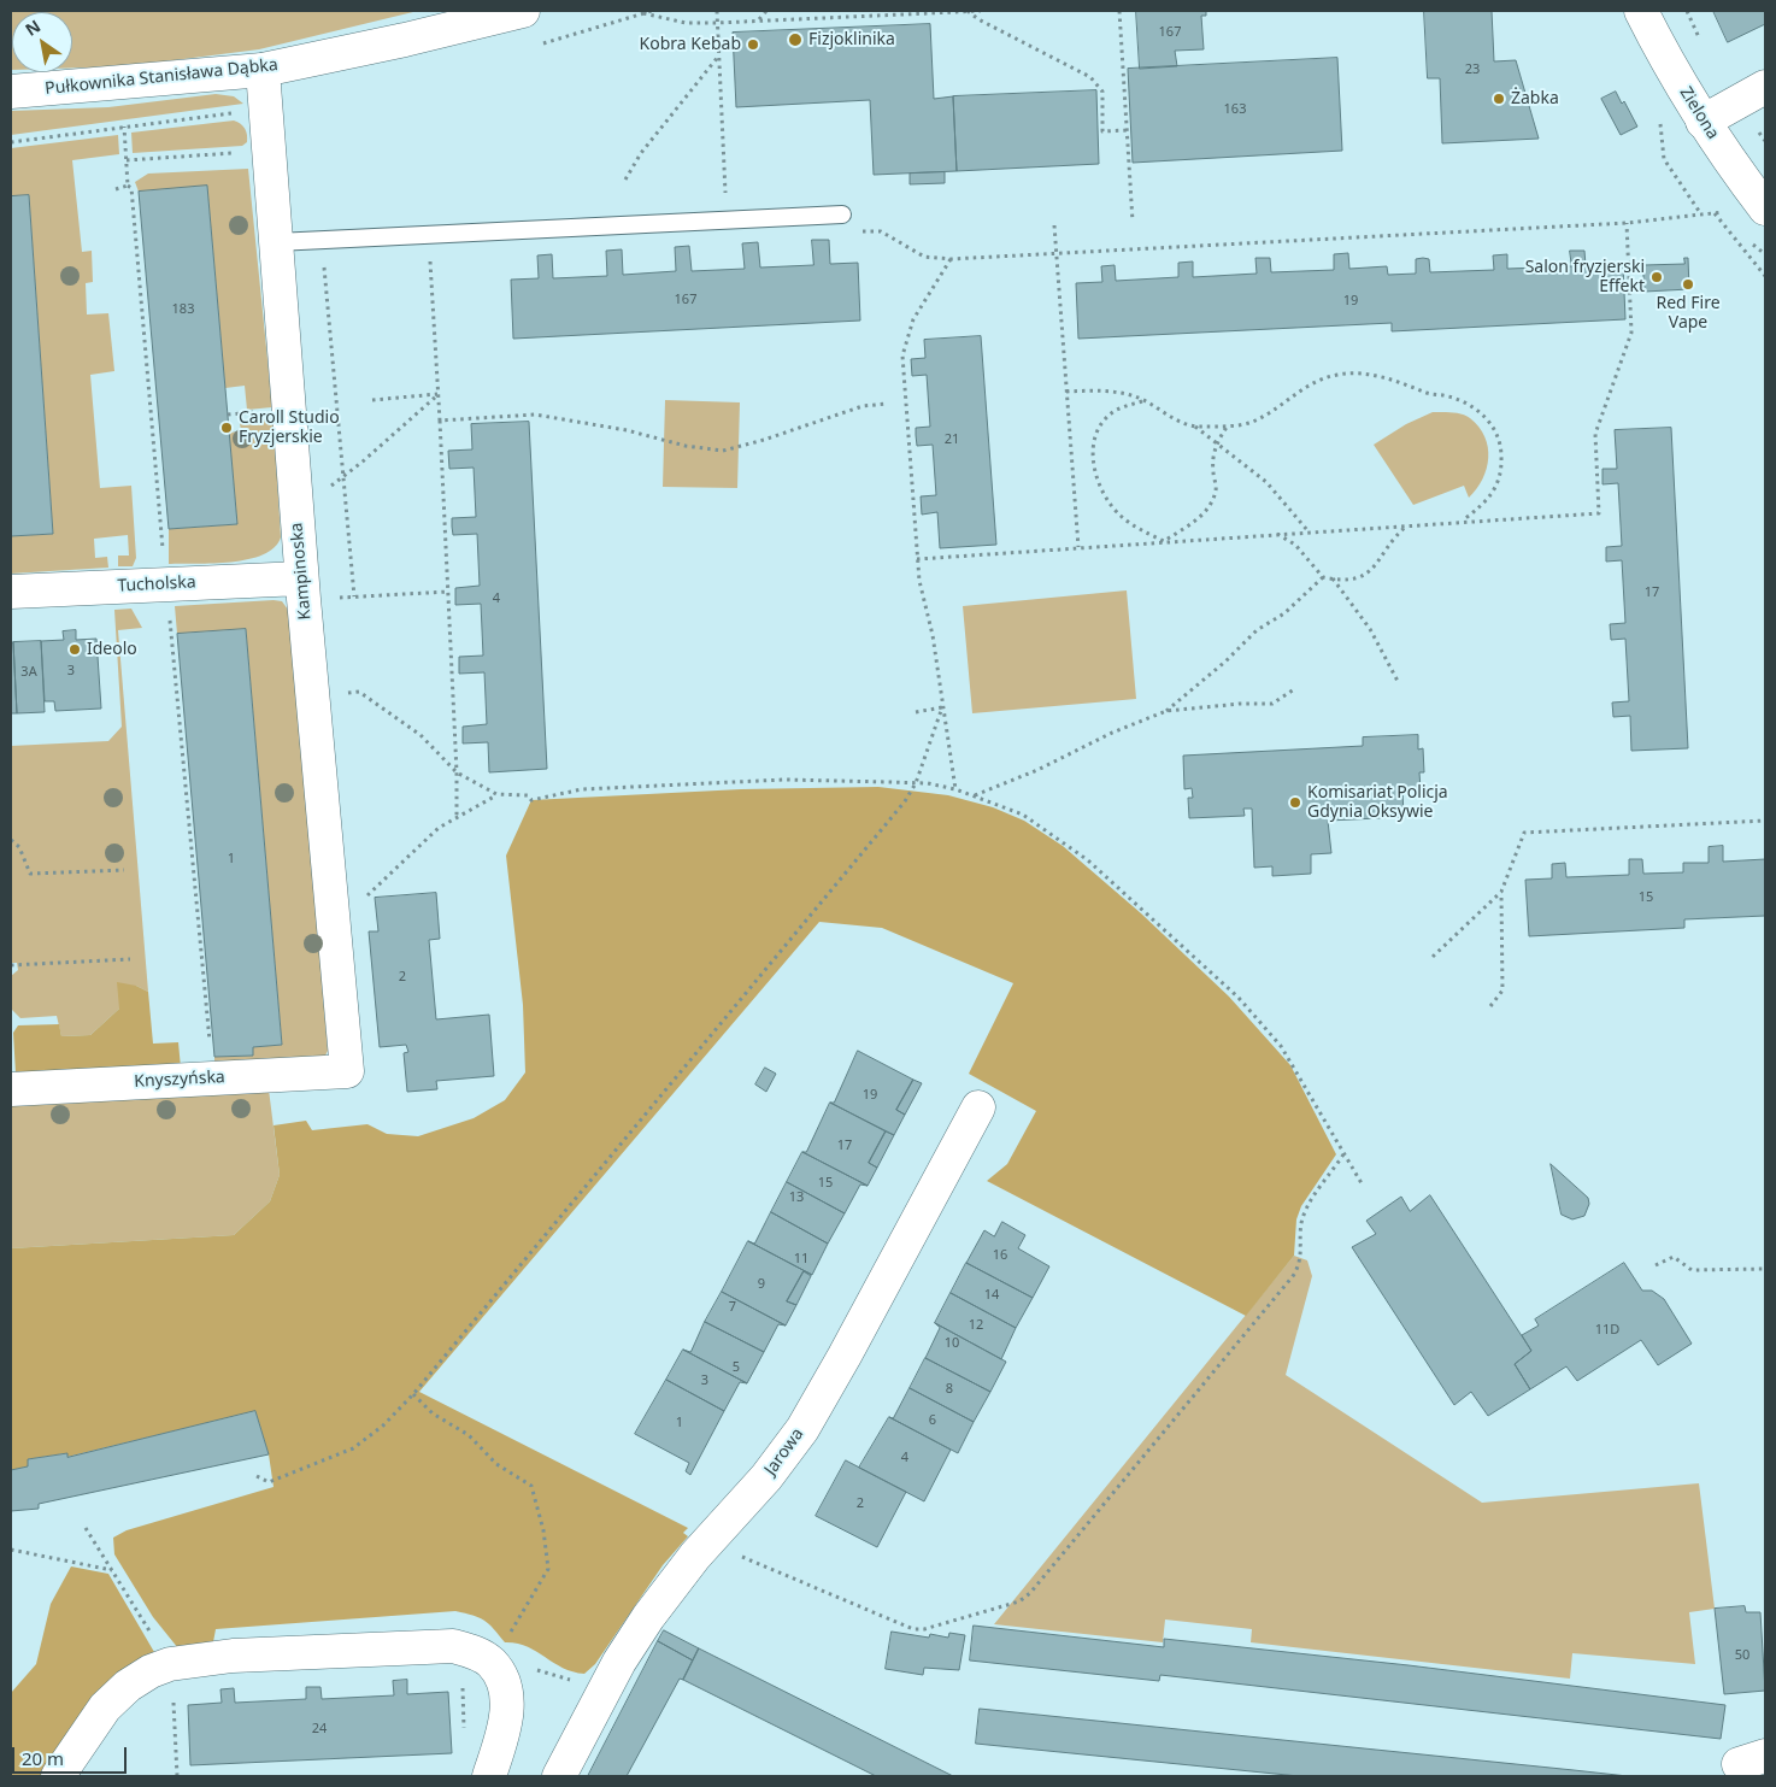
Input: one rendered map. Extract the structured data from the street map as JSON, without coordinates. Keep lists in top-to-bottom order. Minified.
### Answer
{"streets":{"street":["Pułkownika Stanisława Dąbka","Zielona","Kampinoska","Tucholska","Knyszyńska","Jarowa"]},"crossings":[["Pułkownika Stanisława Dąbka","Kampinoska"],["Kampinoska","Tucholska"],["Kampinoska","Knyszyńska"]],"places":["Fizjoklinika","Kobra Kebab","Żabka","Salon fryzjerski Effekt","Red Fire Vape","Caroll Studio Fryzjerskie","Ideolo","Komisariat Policja Gdynia Oksywie"],"house_numbers":["167","23","163","167","19","183","21","17","4","3","3A","1","15","2","19","17","15","13","16","11","9","14","7","12","11D","10","5","3","8","6","1","4","2","50","24"],"scale_bar":"20 m","north":"top left"}
